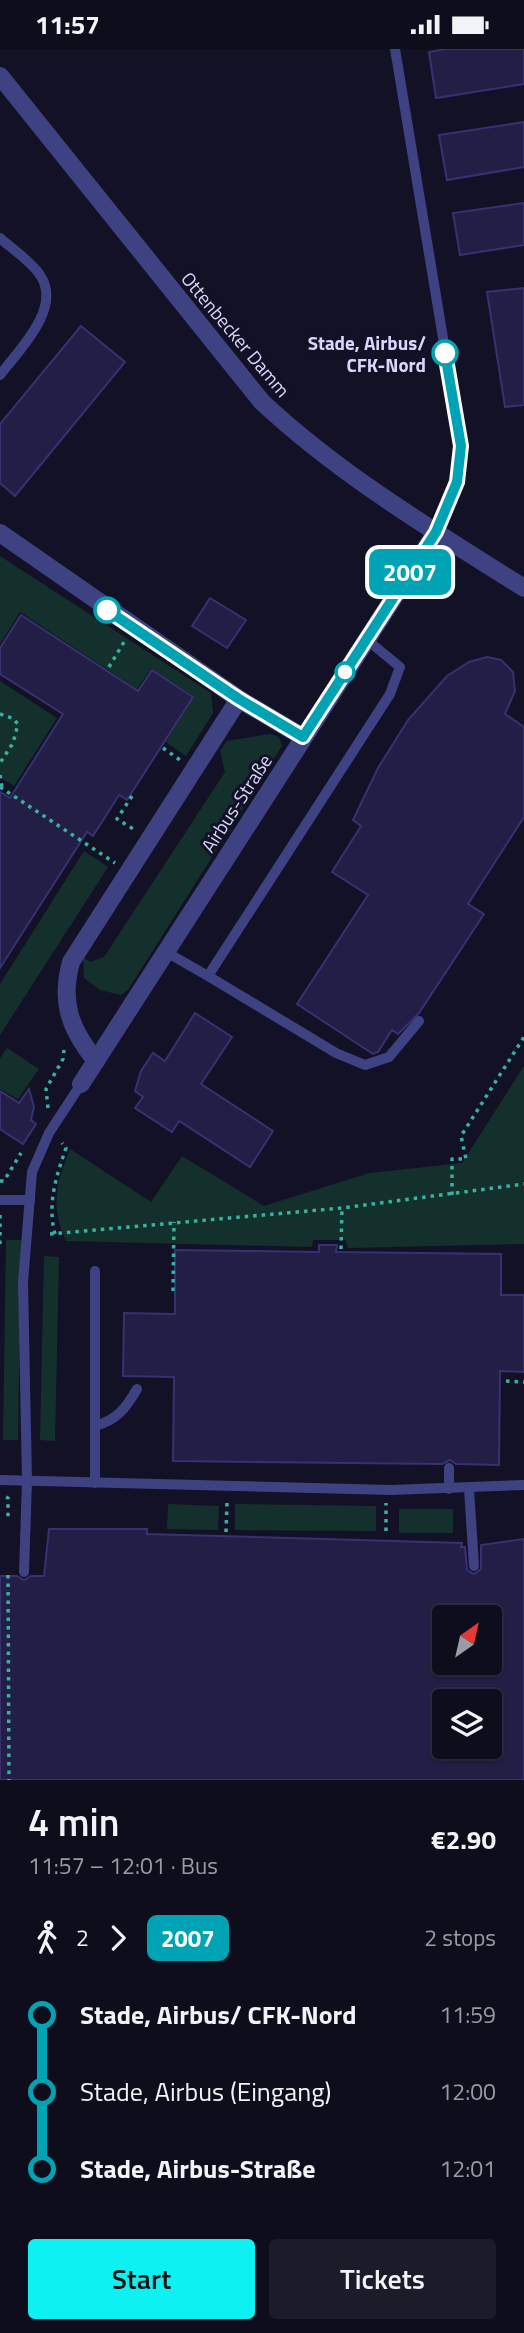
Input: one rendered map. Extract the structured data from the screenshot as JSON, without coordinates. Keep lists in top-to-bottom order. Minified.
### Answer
{"streets":{"street":["Ottenbecker Damm","Airbus-Straße"]},"crossings":[["Ottenbecker Damm","Airbus-Straße"]],"places":["Stade, Airbus/ CFK-Nord"],"lines":["bus line 2007"],"north":"top right","page":{"status":"11:57","on_map":"2007","heading":["4 min","11:57 – 12:01 · Bus","€2.90"],"legs":["2","2007","2 stops"],"list":[{"name":"Stade, Airbus/ CFK-Nord","value":"11:59"},{"name":"Stade, Airbus (Eingang)","value":"12:00"},{"name":"Stade, Airbus-Straße","value":"12:01"}],"buttons":["Start","Tickets"]}}
